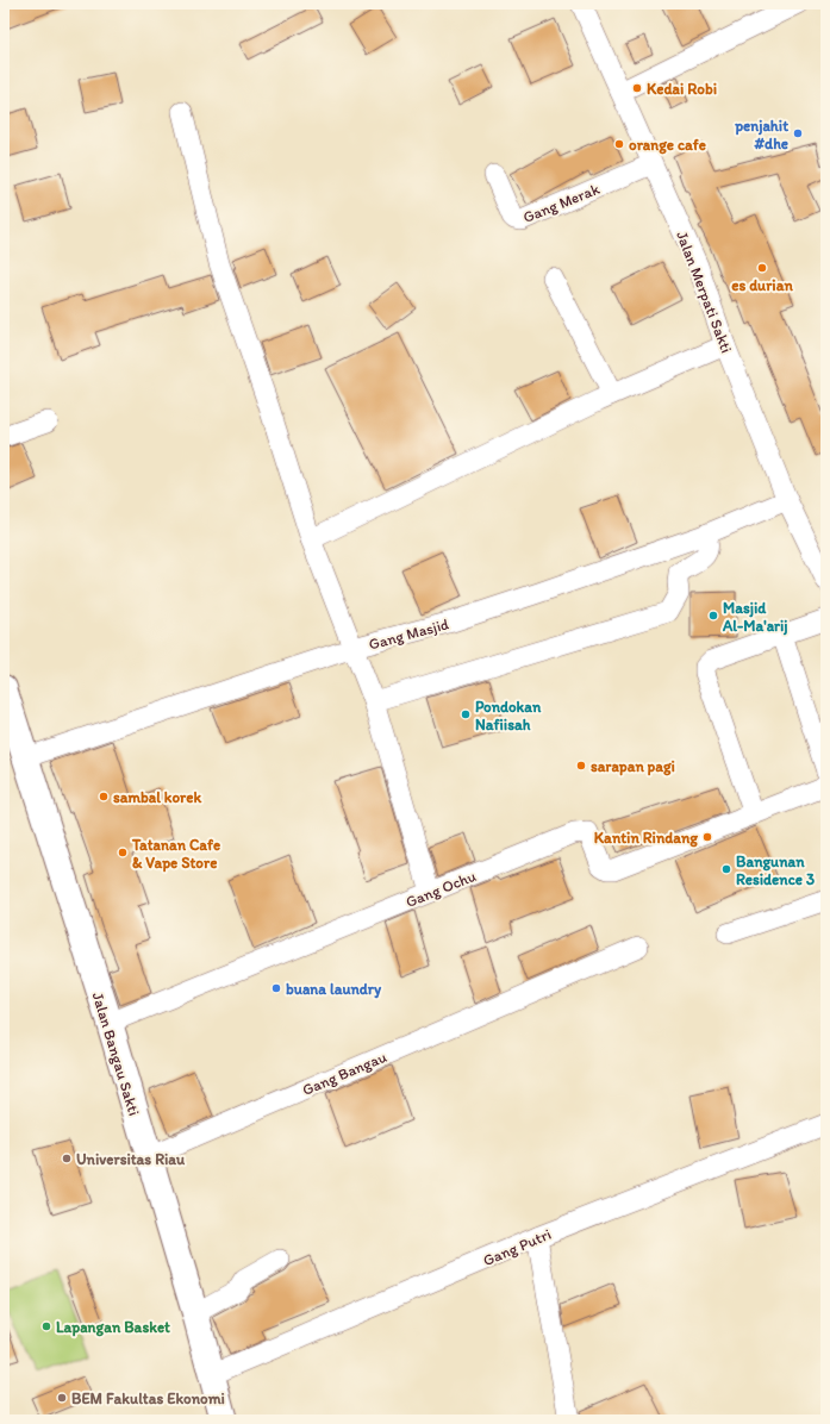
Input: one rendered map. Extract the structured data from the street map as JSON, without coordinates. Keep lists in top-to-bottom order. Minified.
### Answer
{"streets":{"street":["Gang Merak","Jalan Merpati Sakti","Gang Masjid","Gang Ochu","Jalan Bangau Sakti","Gang Bangau","Gang Putri"]},"crossings":[["Gang Merak","Jalan Merpati Sakti"],["Jalan Merpati Sakti","Gang Masjid"],["Gang Masjid","Jalan Bangau Sakti"],["Gang Ochu","Jalan Bangau Sakti"],["Jalan Bangau Sakti","Gang Bangau"],["Jalan Bangau Sakti","Gang Putri"]],"places":["Kedai Robi","penjahit #dhe","orange cafe","es durian","Masjid Al-Ma'arij","Pondokan Nafiisah","sarapan pagi","sambal korek","Kantin Rindang","Tatanan Cafe & Vape Store","Bangunan Residence 3","buana laundry","Universitas Riau","Lapangan Basket","BEM Fakultas Ekonomi"]}
